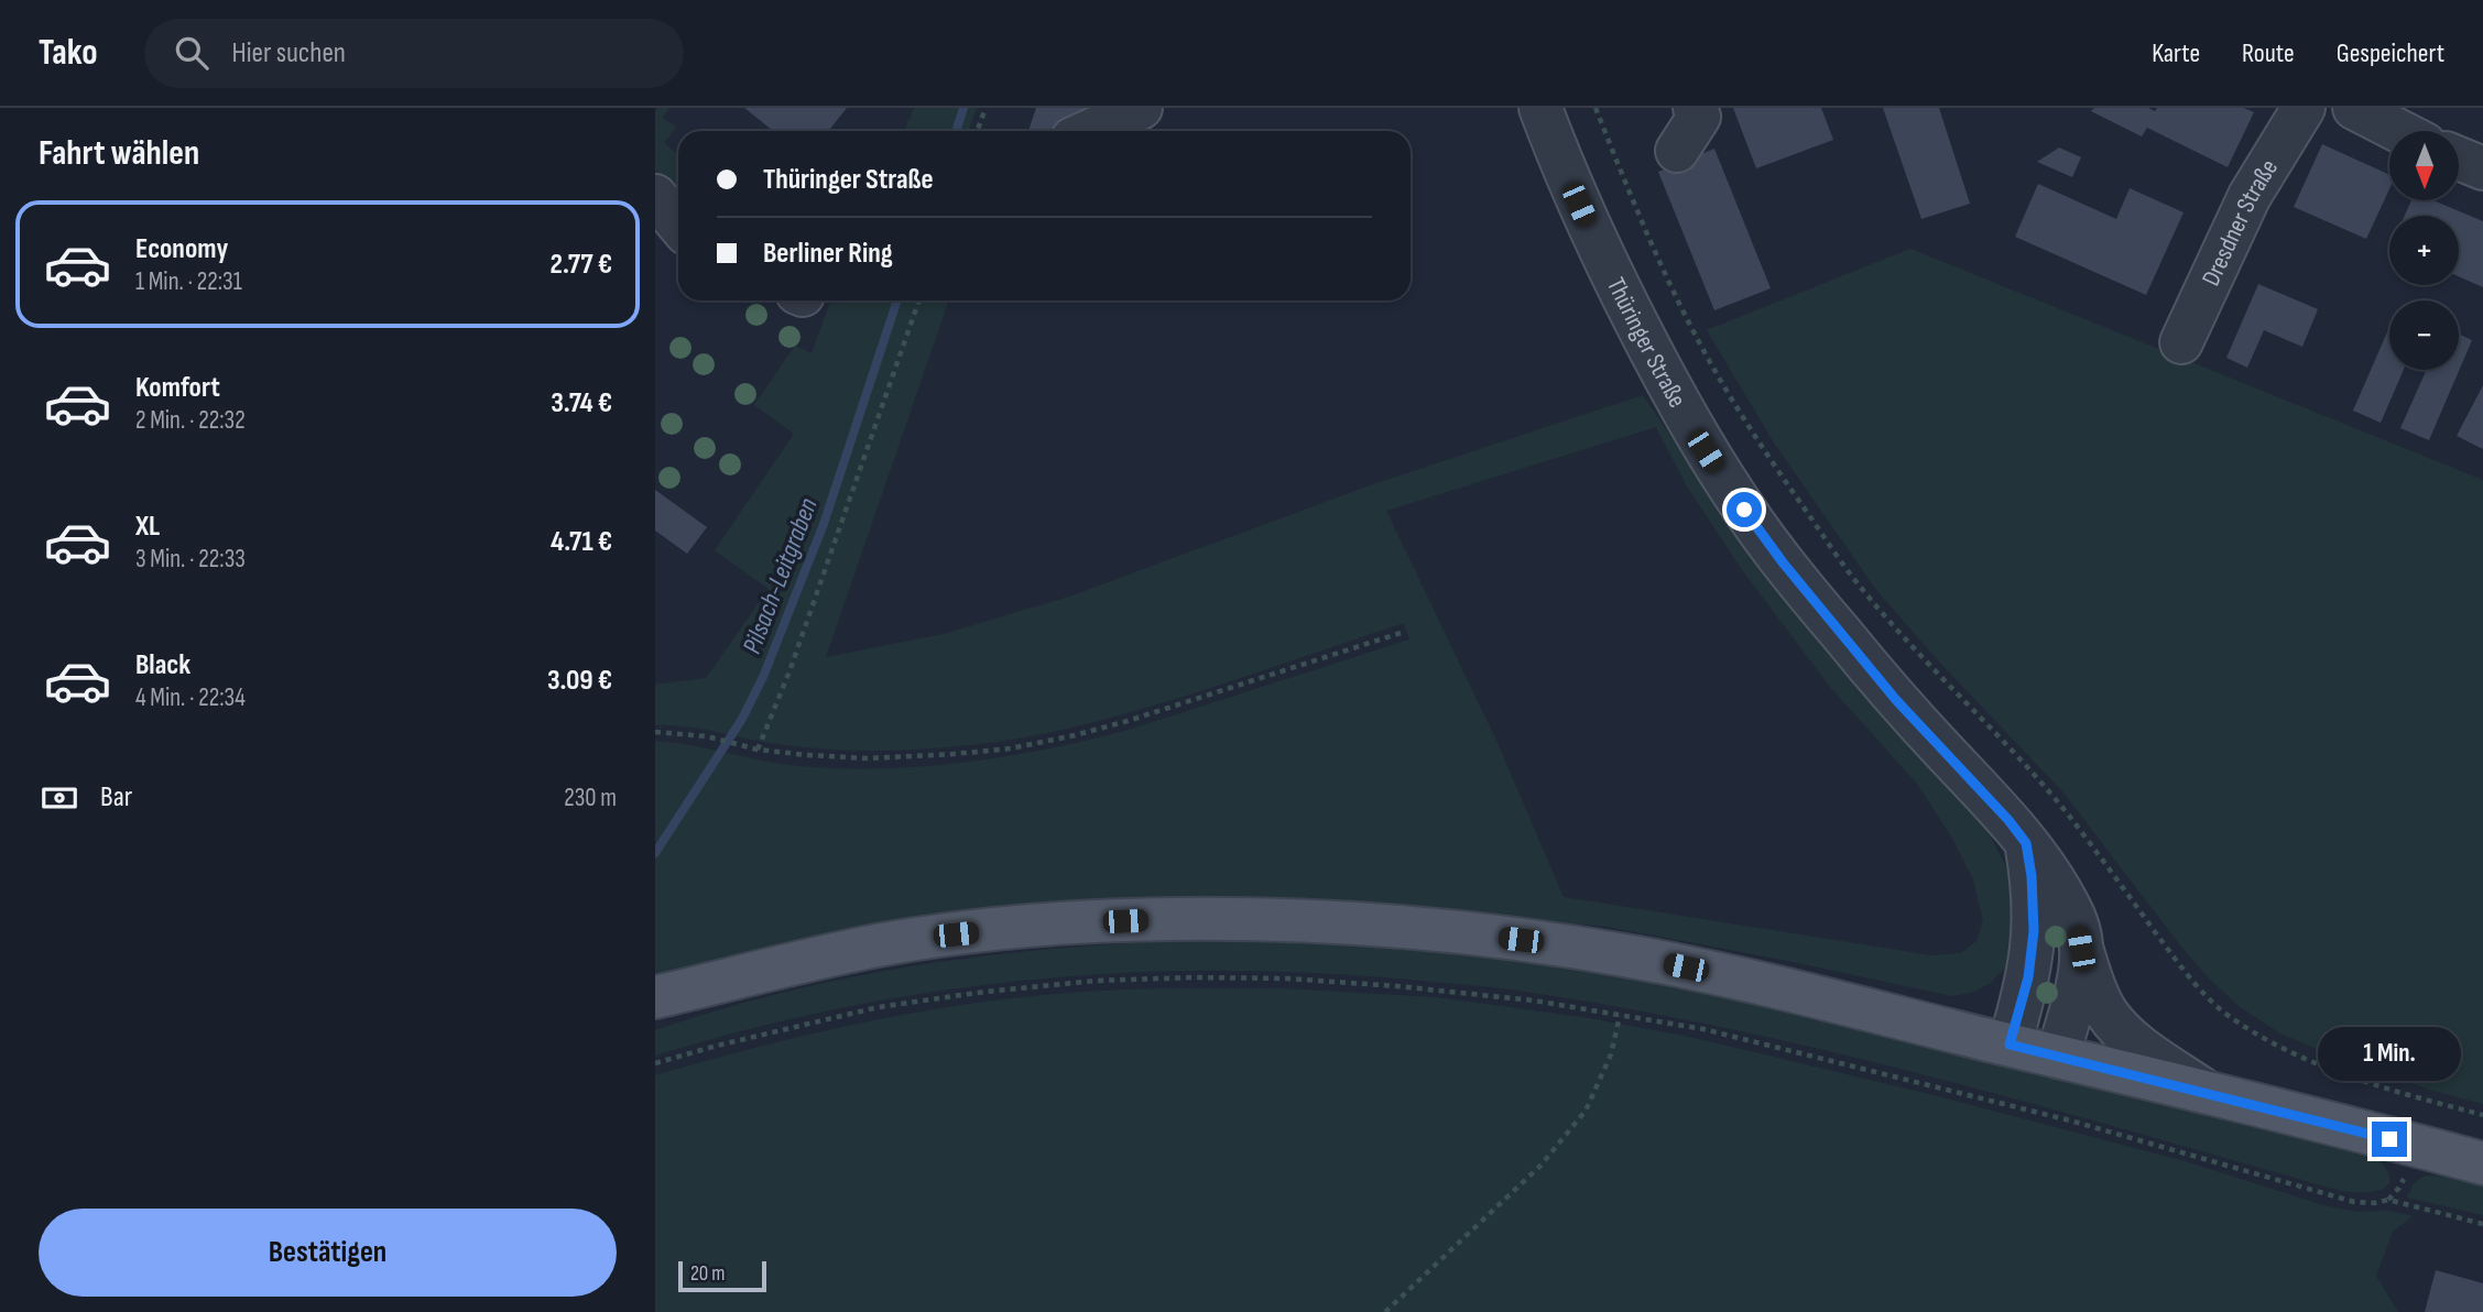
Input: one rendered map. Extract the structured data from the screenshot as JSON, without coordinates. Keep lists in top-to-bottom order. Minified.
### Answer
{"streets":{"street":["Dresdner Straße","Thüringer Straße"]},"water":["Pilsach-Leitgraben"],"scale_bar":"20 m","north":"bottom","page":{"header":"Tako","search":"Hier suchen","nav":["Karte","Route","Gespeichert"],"heading":"Fahrt wählen","map_buttons":["+","−"],"banner":["Thüringer Straße","Berliner Ring"],"list":[{"name":"Economy","note":"1 Min. · 22:31","value":"2.77 €"},{"name":"Komfort","note":"2 Min. · 22:32","value":"3.74 €"},{"name":"XL","note":"3 Min. · 22:33","value":"4.71 €"},{"name":"Black","note":"4 Min. · 22:34","value":"3.09 €"}],"pay":["Bar","230 m"],"bubble":"1 Min.","buttons":"Bestätigen","scale":"20 m"}}
